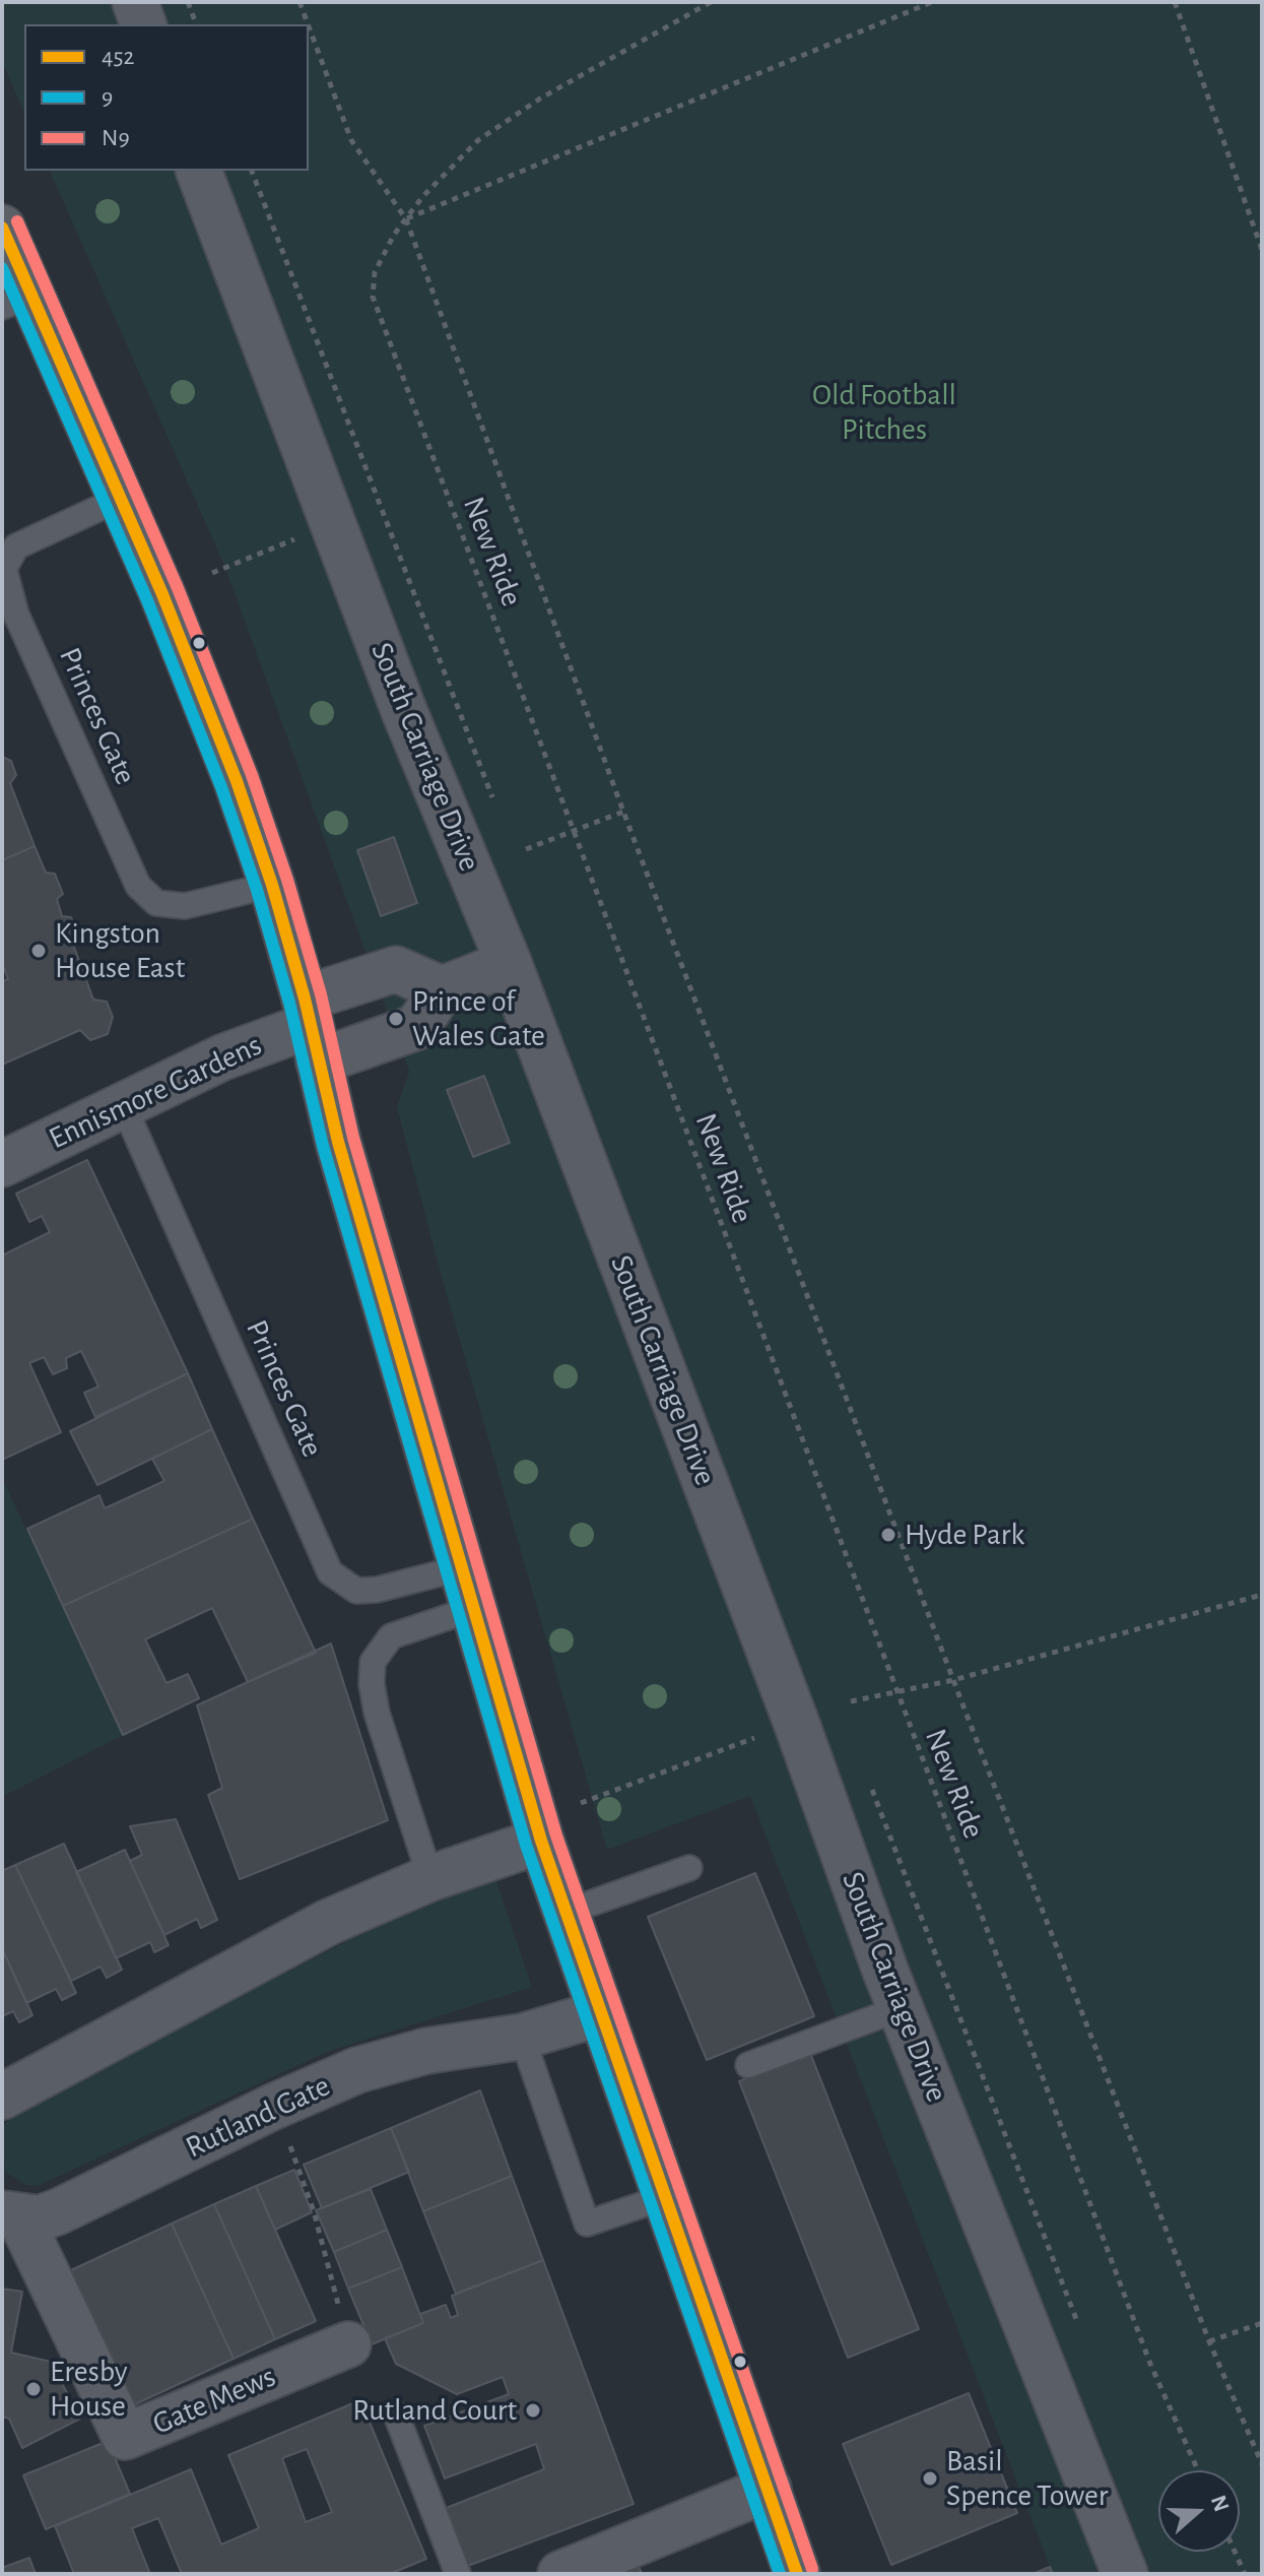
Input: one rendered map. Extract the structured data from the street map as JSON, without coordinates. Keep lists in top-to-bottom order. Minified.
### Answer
{"streets":{"street":["South Carriage Drive","Ennismore Gardens","Rutland Gate","Gate Mews"],"lane":["Princes Gate"],"path":["New Ride"]},"crossings":[["Princes Gate","Ennismore Gardens"],["Rutland Gate","Gate Mews"]],"parks":["Old Football Pitches"],"places":["Kingston House East","Prince of Wales Gate","Hyde Park","Eresby House","Rutland Court","Basil Spence Tower"],"lines":["transit line N9","transit line 452","transit line 9"],"legend":["452","9","N9"],"north":"right"}
